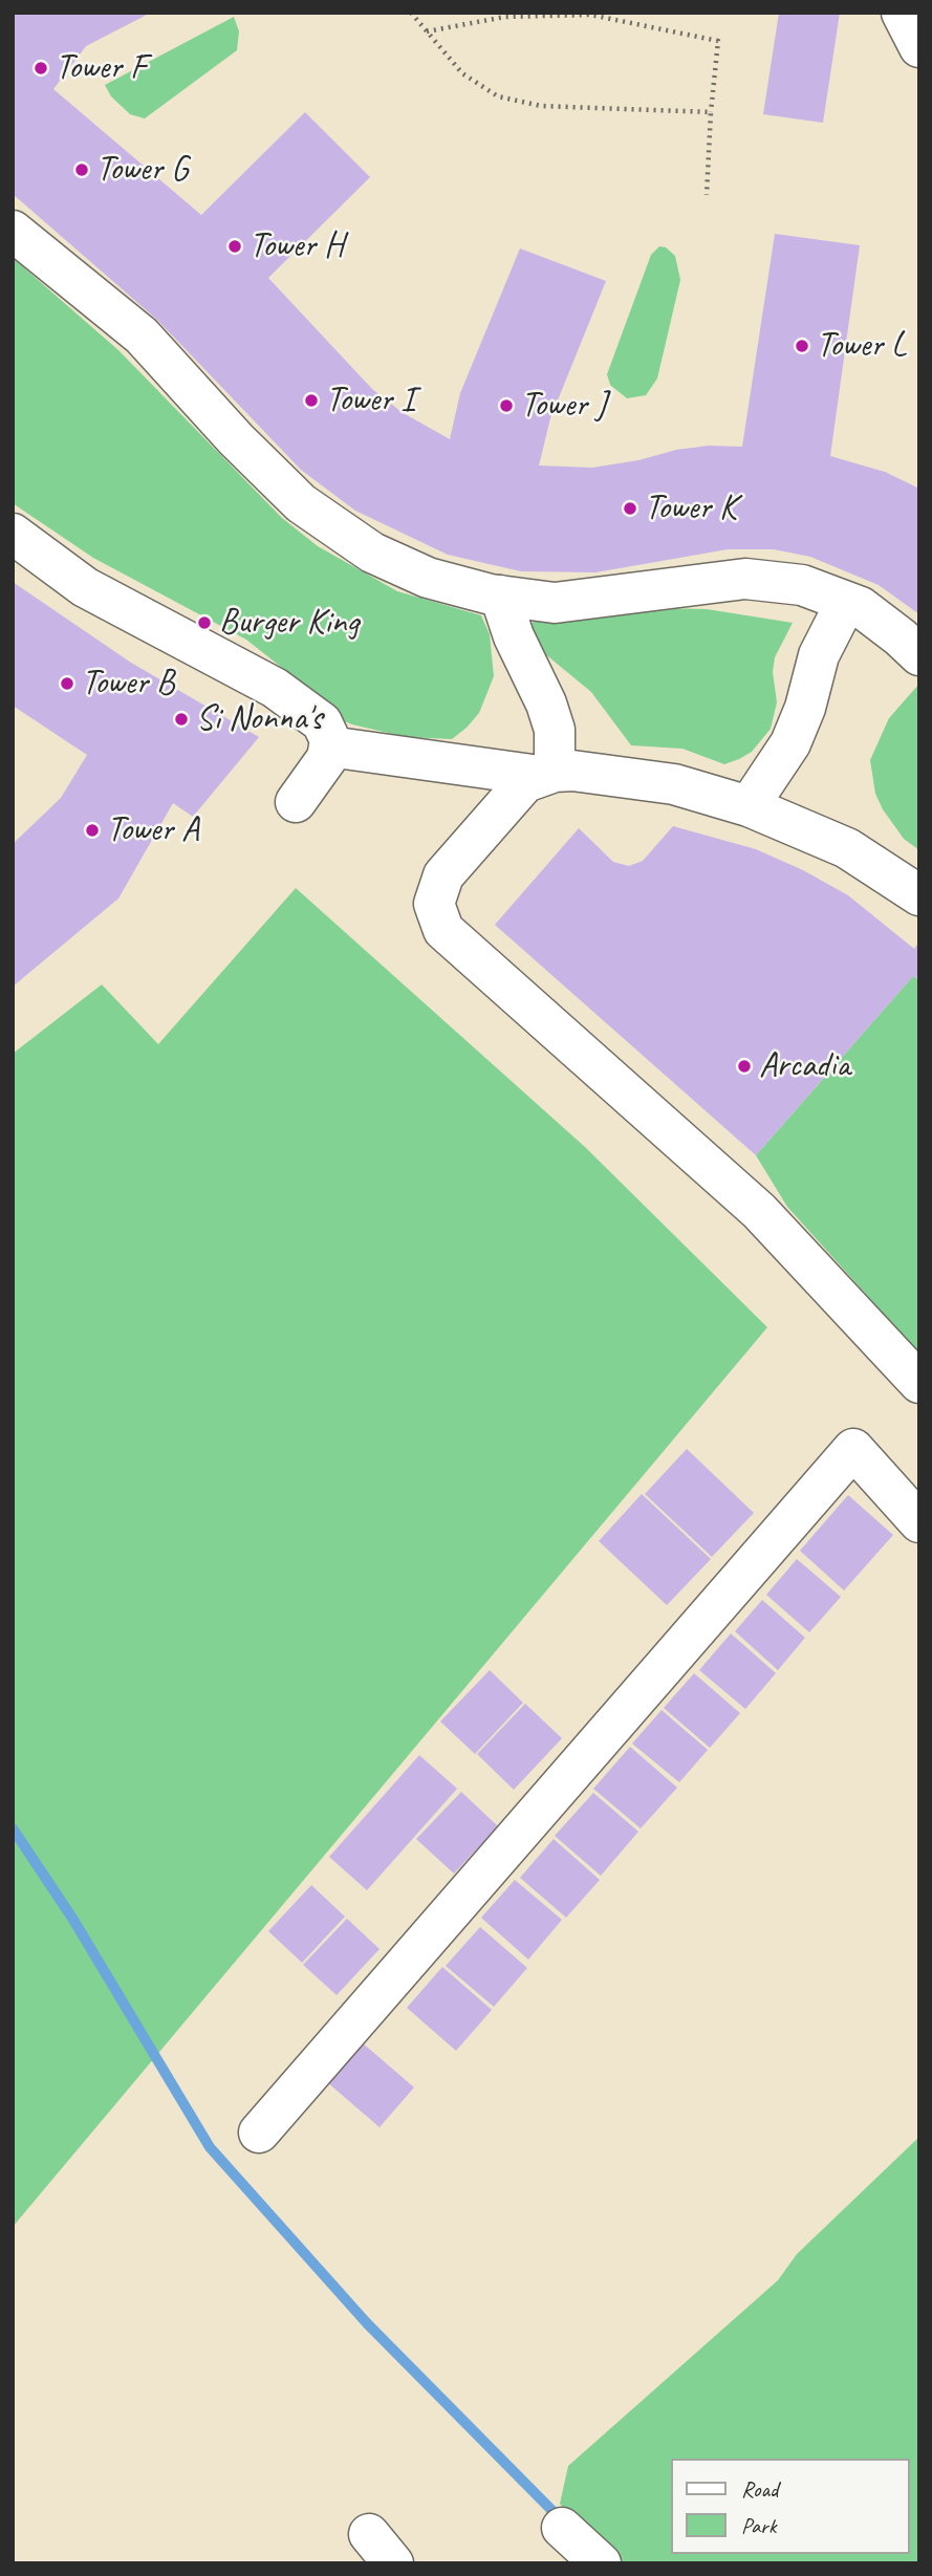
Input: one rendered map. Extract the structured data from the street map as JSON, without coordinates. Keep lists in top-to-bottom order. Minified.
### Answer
{"places":["Tower F","Tower G","Tower H","Tower L","Tower I","Tower J","Tower K","Burger King","Tower B","Si Nonna's","Tower A","Arcadia"],"legend":["Road","Park"]}
